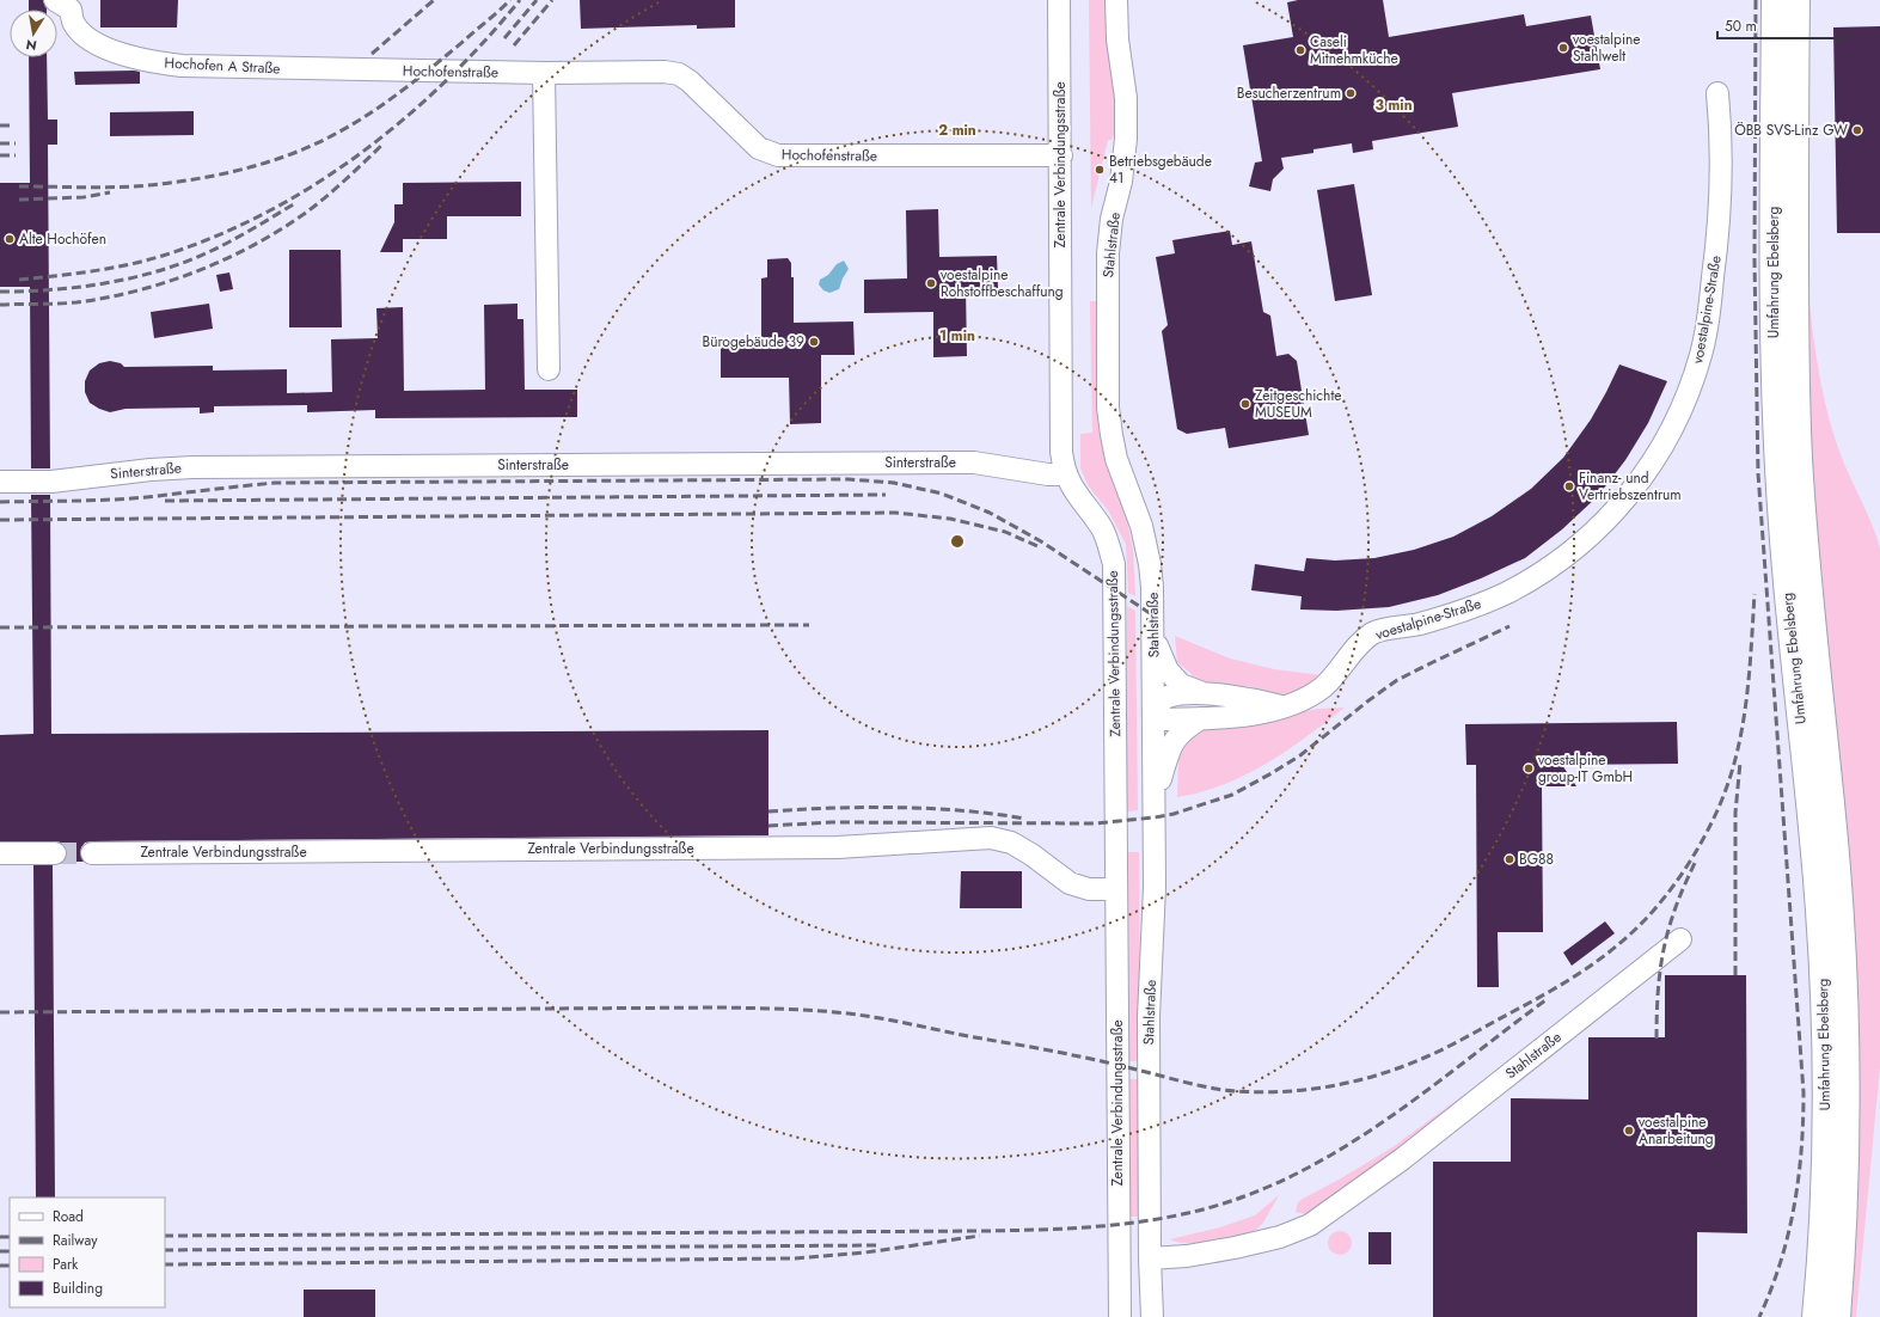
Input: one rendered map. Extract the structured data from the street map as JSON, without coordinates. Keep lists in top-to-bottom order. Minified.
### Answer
{"streets":{"main road":["Umfahrung Ebelsberg"],"street":["Hochofen A Straße","Hochofenstraße","Zentrale Verbindungsstraße","Stahlstraße","voestalpine-Straße","Sinterstraße"]},"crossings":[["Hochofen A Straße","Hochofenstraße"],["Hochofenstraße","Zentrale Verbindungsstraße"],["Zentrale Verbindungsstraße","Sinterstraße"],["Stahlstraße","voestalpine-Straße"]],"places":["voestalpine Stahlwelt","Caseli Mitnehmküche","Besucherzentrum","ÖBB SVS-Linz GW","Betriebsgebäude 41","Alte Hochöfen","voestalpine Rohstoffbeschaffung","Bürogebäude 39","Zeitgeschichte MUSEUM","Finanz- und Vertriebszentrum","voestalpine group-IT GmbH","BG88","voestalpine Anarbeitung"],"legend":["Road","Railway","Park","Building"],"scale_bar":"50 m","north":"bottom","rings":["3 min","2 min","1 min"]}
